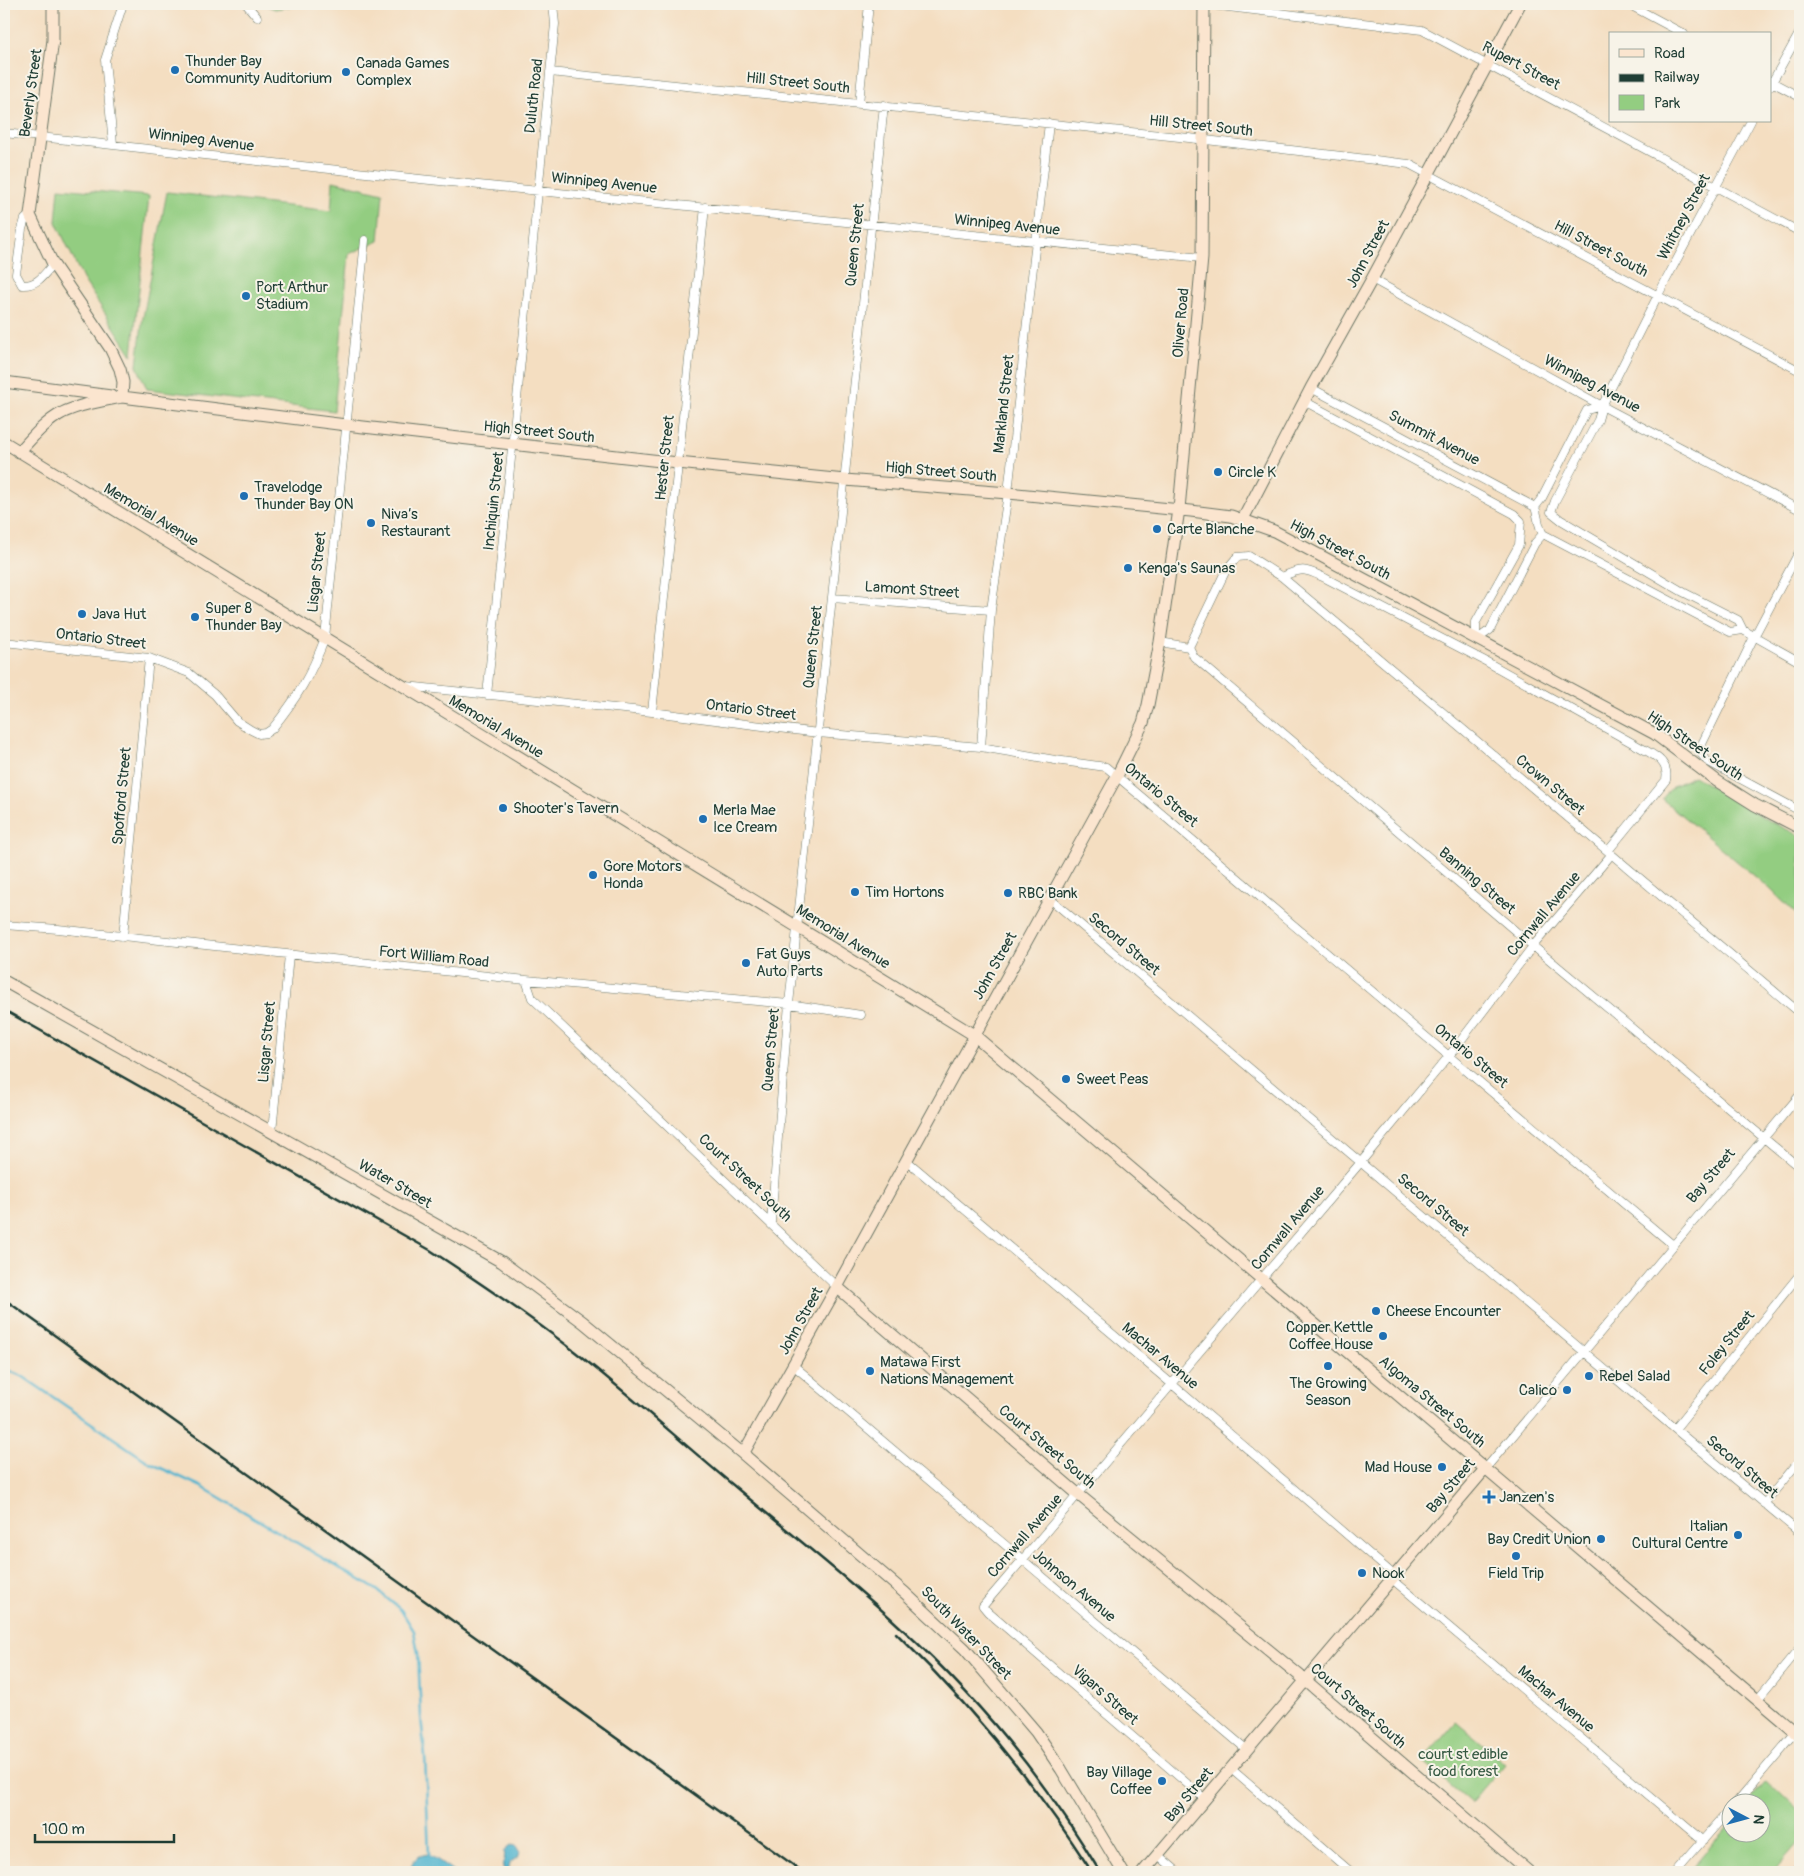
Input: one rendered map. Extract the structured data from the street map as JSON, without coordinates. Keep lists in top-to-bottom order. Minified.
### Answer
{"streets":{"main road":["Beverly Street","John Street","Oliver Road","High Street South","Memorial Avenue","Bay Street","Court Street South","Water Street","Algoma Street South","South Water Street"],"street":["Rupert Street","Hill Street South","Duluth Road","Winnipeg Avenue","Whitney Street","Queen Street","Markland Street","Summit Avenue","Hester Street","Inchiquin Street","Lisgar Street","Lamont Street","Ontario Street","Crown Street","Spofford Street","Banning Street","Cornwall Avenue","Secord Street","Fort William Road","Foley Street","Machar Avenue","Johnson Avenue","Vigars Street"]},"crossings":[["Rupert Street","Whitney Street"],["Rupert Street","John Street"],["Rupert Street","Oliver Road"],["Hill Street South","Duluth Road"],["Hill Street South","Whitney Street"],["Hill Street South","Queen Street"],["Hill Street South","John Street"],["Hill Street South","Oliver Road"],["Hill Street South","Markland Street"],["Beverly Street","Winnipeg Avenue"],["Duluth Road","Winnipeg Avenue"],["Duluth Road","Inchiquin Street"],["Winnipeg Avenue","Whitney Street"],["Winnipeg Avenue","Queen Street"],["Winnipeg Avenue","John Street"],["Winnipeg Avenue","Oliver Road"],["Winnipeg Avenue","Markland Street"],["Winnipeg Avenue","Hester Street"],["Winnipeg Avenue","Inchiquin Street"],["Queen Street","High Street South"],["Queen Street","Memorial Avenue"],["Queen Street","Lamont Street"],["Queen Street","Ontario Street"],["Queen Street","Fort William Road"],["Queen Street","Court Street South"],["John Street","Oliver Road"],["John Street","High Street South"],["John Street","Summit Avenue"],["John Street","Memorial Avenue"],["John Street","Ontario Street"],["John Street","Secord Street"],["John Street","Court Street South"],["John Street","Water Street"],["John Street","Machar Avenue"],["John Street","Algoma Street South"],["John Street","Johnson Avenue"],["John Street","South Water Street"],["Oliver Road","High Street South"],["Markland Street","High Street South"],["Markland Street","Lamont Street"],["Markland Street","Ontario Street"],["High Street South","Summit Avenue"],["High Street South","Hester Street"],["High Street South","Inchiquin Street"],["High Street South","Memorial Avenue"],["High Street South","Lisgar Street"],["Hester Street","Ontario Street"],["Inchiquin Street","Ontario Street"],["Memorial Avenue","Lisgar Street"],["Memorial Avenue","Ontario Street"],["Memorial Avenue","Algoma Street South"],["Lisgar Street","Ontario Street"],["Lisgar Street","Fort William Road"],["Lisgar Street","Water Street"],["Ontario Street","Spofford Street"],["Ontario Street","Cornwall Avenue"],["Ontario Street","Bay Street"],["Crown Street","Cornwall Avenue"],["Spofford Street","Fort William Road"],["Banning Street","Cornwall Avenue"],["Banning Street","Bay Street"],["Cornwall Avenue","Secord Street"],["Cornwall Avenue","Court Street South"],["Cornwall Avenue","Machar Avenue"],["Cornwall Avenue","Algoma Street South"],["Cornwall Avenue","Johnson Avenue"],["Cornwall Avenue","Vigars Street"],["Secord Street","Bay Street"],["Secord Street","Foley Street"],["Fort William Road","Court Street South"],["Bay Street","Court Street South"],["Bay Street","Machar Avenue"],["Bay Street","Algoma Street South"],["Bay Street","Johnson Avenue"],["Bay Street","Vigars Street"],["Water Street","South Water Street"]],"parks":["court st edible food forest"],"places":{"other":["Thunder Bay Community Auditorium","Canada Games Complex","Port Arthur Stadium","Circle K","Travelodge Thunder Bay ON","Niva’s Restaurant","Carte Blanche","Kenga's Saunas","Java Hut","Super 8 Thunder Bay","Shooter's Tavern","Merla Mae Ice Cream","Gore Motors Honda","Tim Hortons","RBC Bank","Fat Guys Auto Parts","Sweet Peas","Cheese Encounter","Copper Kettle Coffee House","The Growing Season","Matawa First Nations Management","Rebel Salad","Calico","Mad House","Italian Cultural Centre","Bay Credit Union","Field Trip","Nook","Bay Village Coffee"],"health":["Janzen's"]},"legend":["Road","Railway","Park"],"scale_bar":"100 m","north":"right"}
